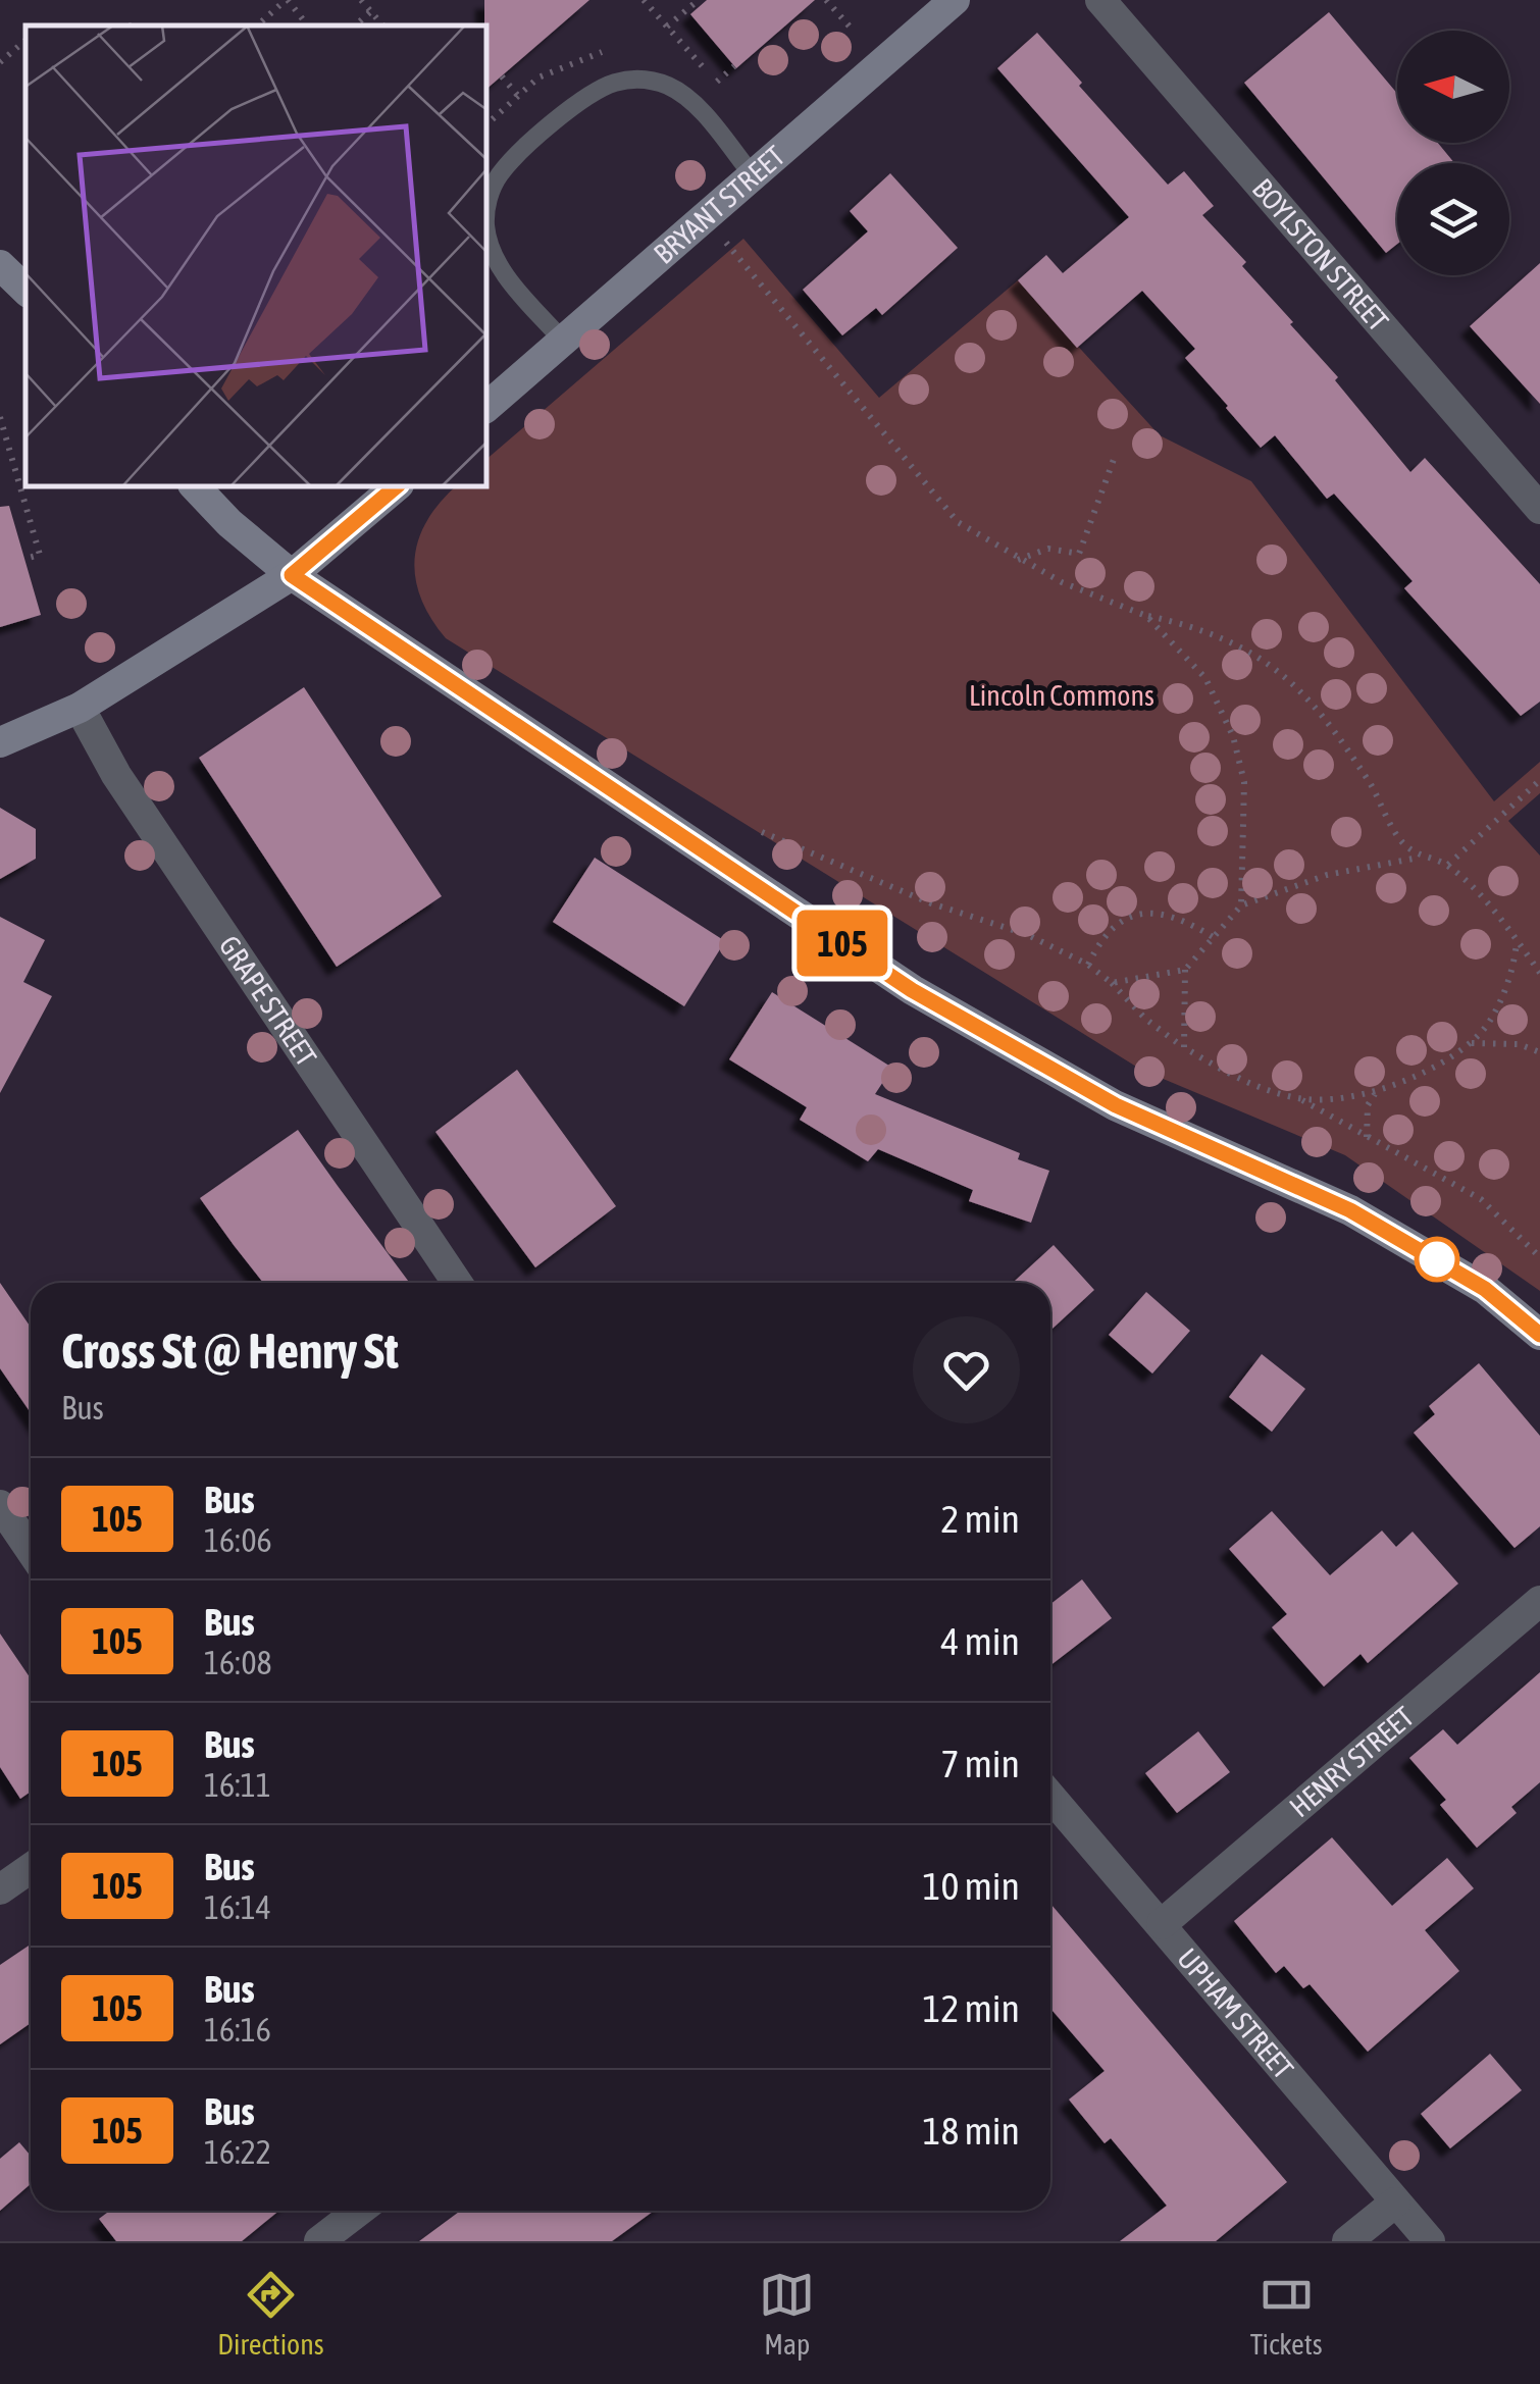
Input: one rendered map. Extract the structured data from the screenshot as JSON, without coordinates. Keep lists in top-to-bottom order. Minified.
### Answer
{"streets":{"main road":["BRYANT STREET"],"street":["BOYLSTON STREET","GRAPE STREET","HENRY STREET","UPHAM STREET"]},"crossings":[["HENRY STREET","UPHAM STREET"]],"parks":["Lincoln Commons"],"lines":["bus line 105"],"north":"left","page":{"on_map":"105","heading":["Cross St @ Henry St","Bus"],"list":[{"mark":"105","name":"Bus","note":"16:06","value":"2 min"},{"mark":"105","name":"Bus","note":"16:08","value":"4 min"},{"mark":"105","name":"Bus","note":"16:11","value":"7 min"},{"mark":"105","name":"Bus","note":"16:14","value":"10 min"},{"mark":"105","name":"Bus","note":"16:16","value":"12 min"},{"mark":"105","name":"Bus","note":"16:22","value":"18 min"}],"tabs":["Directions","Map","Tickets"]}}
